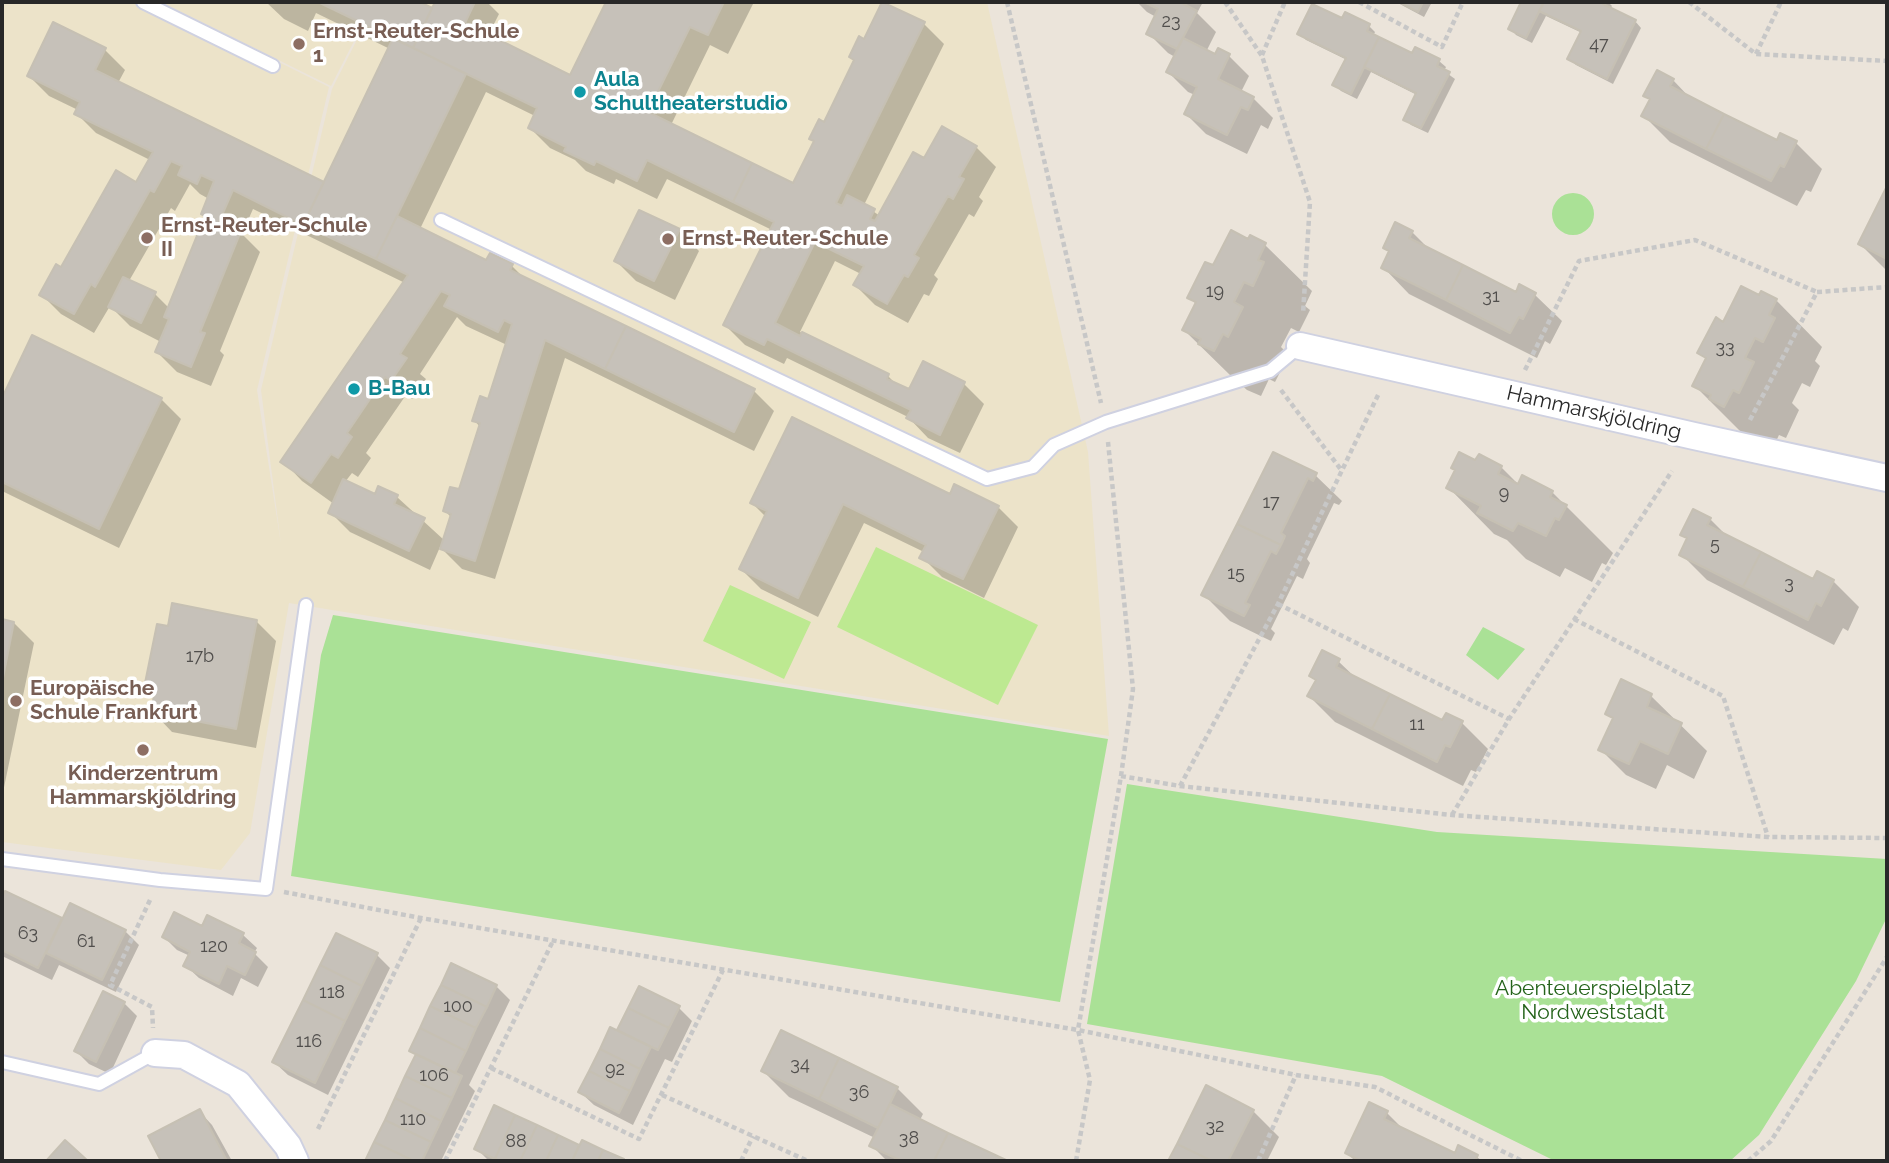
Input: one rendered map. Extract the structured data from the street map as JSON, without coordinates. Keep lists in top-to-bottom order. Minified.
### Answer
{"streets":{"street":["Hammarskjöldring"]},"parks":["Abenteuerspielplatz Nordweststadt"],"places":["Ernst-Reuter-Schule 1","Aula Schultheaterstudio","Ernst-Reuter-Schule II","Ernst-Reuter-Schule","B-Bau","Europäische Schule Frankfurt","Kinderzentrum Hammarskjöldring"],"house_numbers":["23","47","19","31","33","9","17","5","15","3","17b","11","63","61","120","118","100","116","34","92","106","36","110","32","38","88"]}
